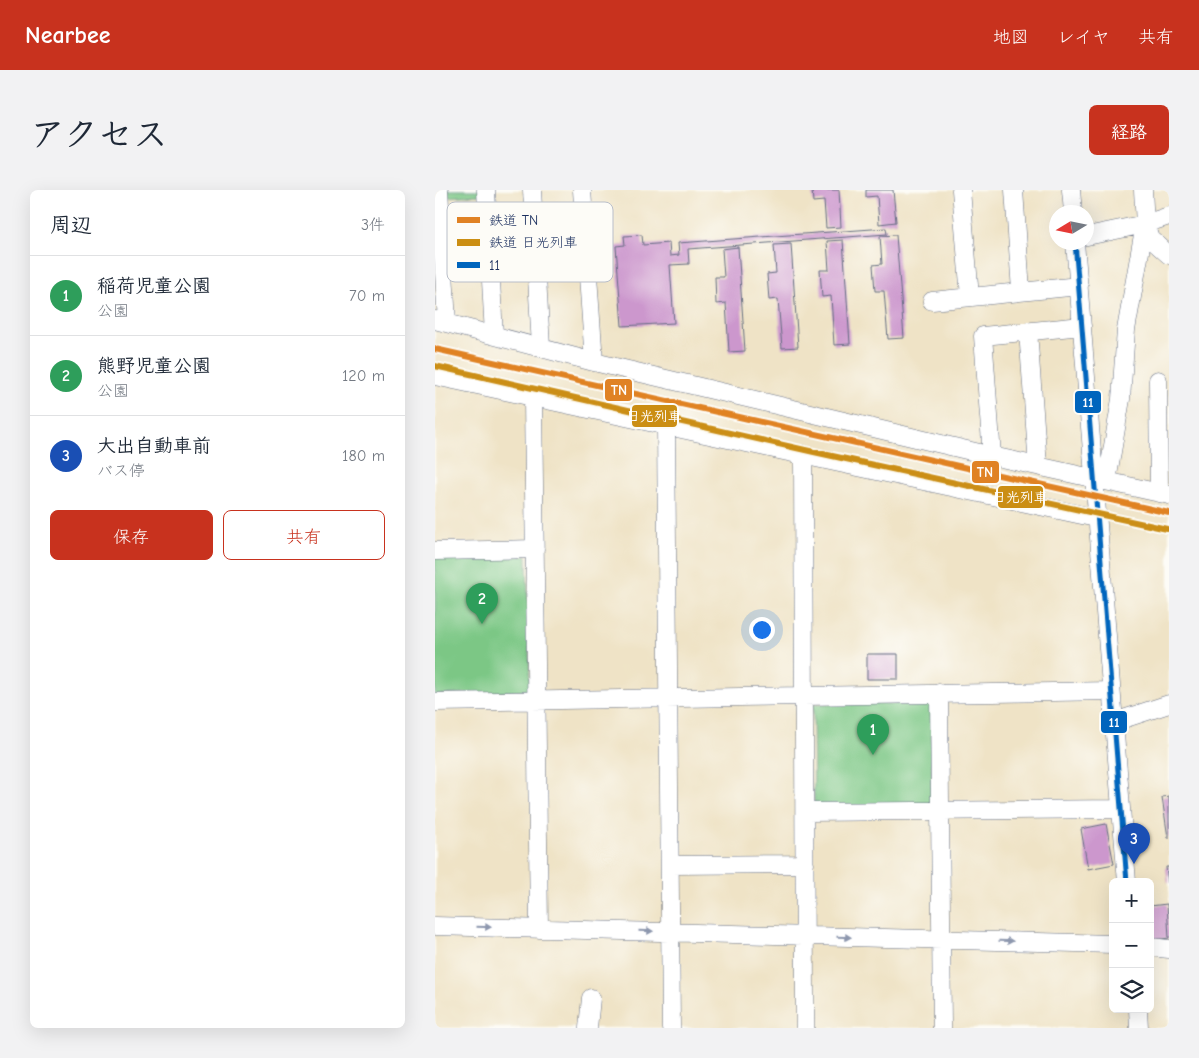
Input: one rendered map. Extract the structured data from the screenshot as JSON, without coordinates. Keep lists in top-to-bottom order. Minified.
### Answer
{"lines":["transit line 11","rail line TN","rail line 日光列車"],"legend":["鉄道 TN","鉄道 日光列車","11"],"north":"left","page":{"header":"Nearbee","nav":["地図","レイヤ","共有"],"title":"アクセス","buttons":["経路",["保存","共有"]],"heading":["周辺","3件"],"list":[{"mark":"1","name":"稲荷児童公園","note":"公園","value":"70 m"},{"mark":"2","name":"熊野児童公園","note":"公園","value":"120 m"},{"mark":"3","name":"大出自動車前","note":"バス停","value":"180 m"}],"pins":["2","1","3"],"map_buttons":["+","−"]}}
